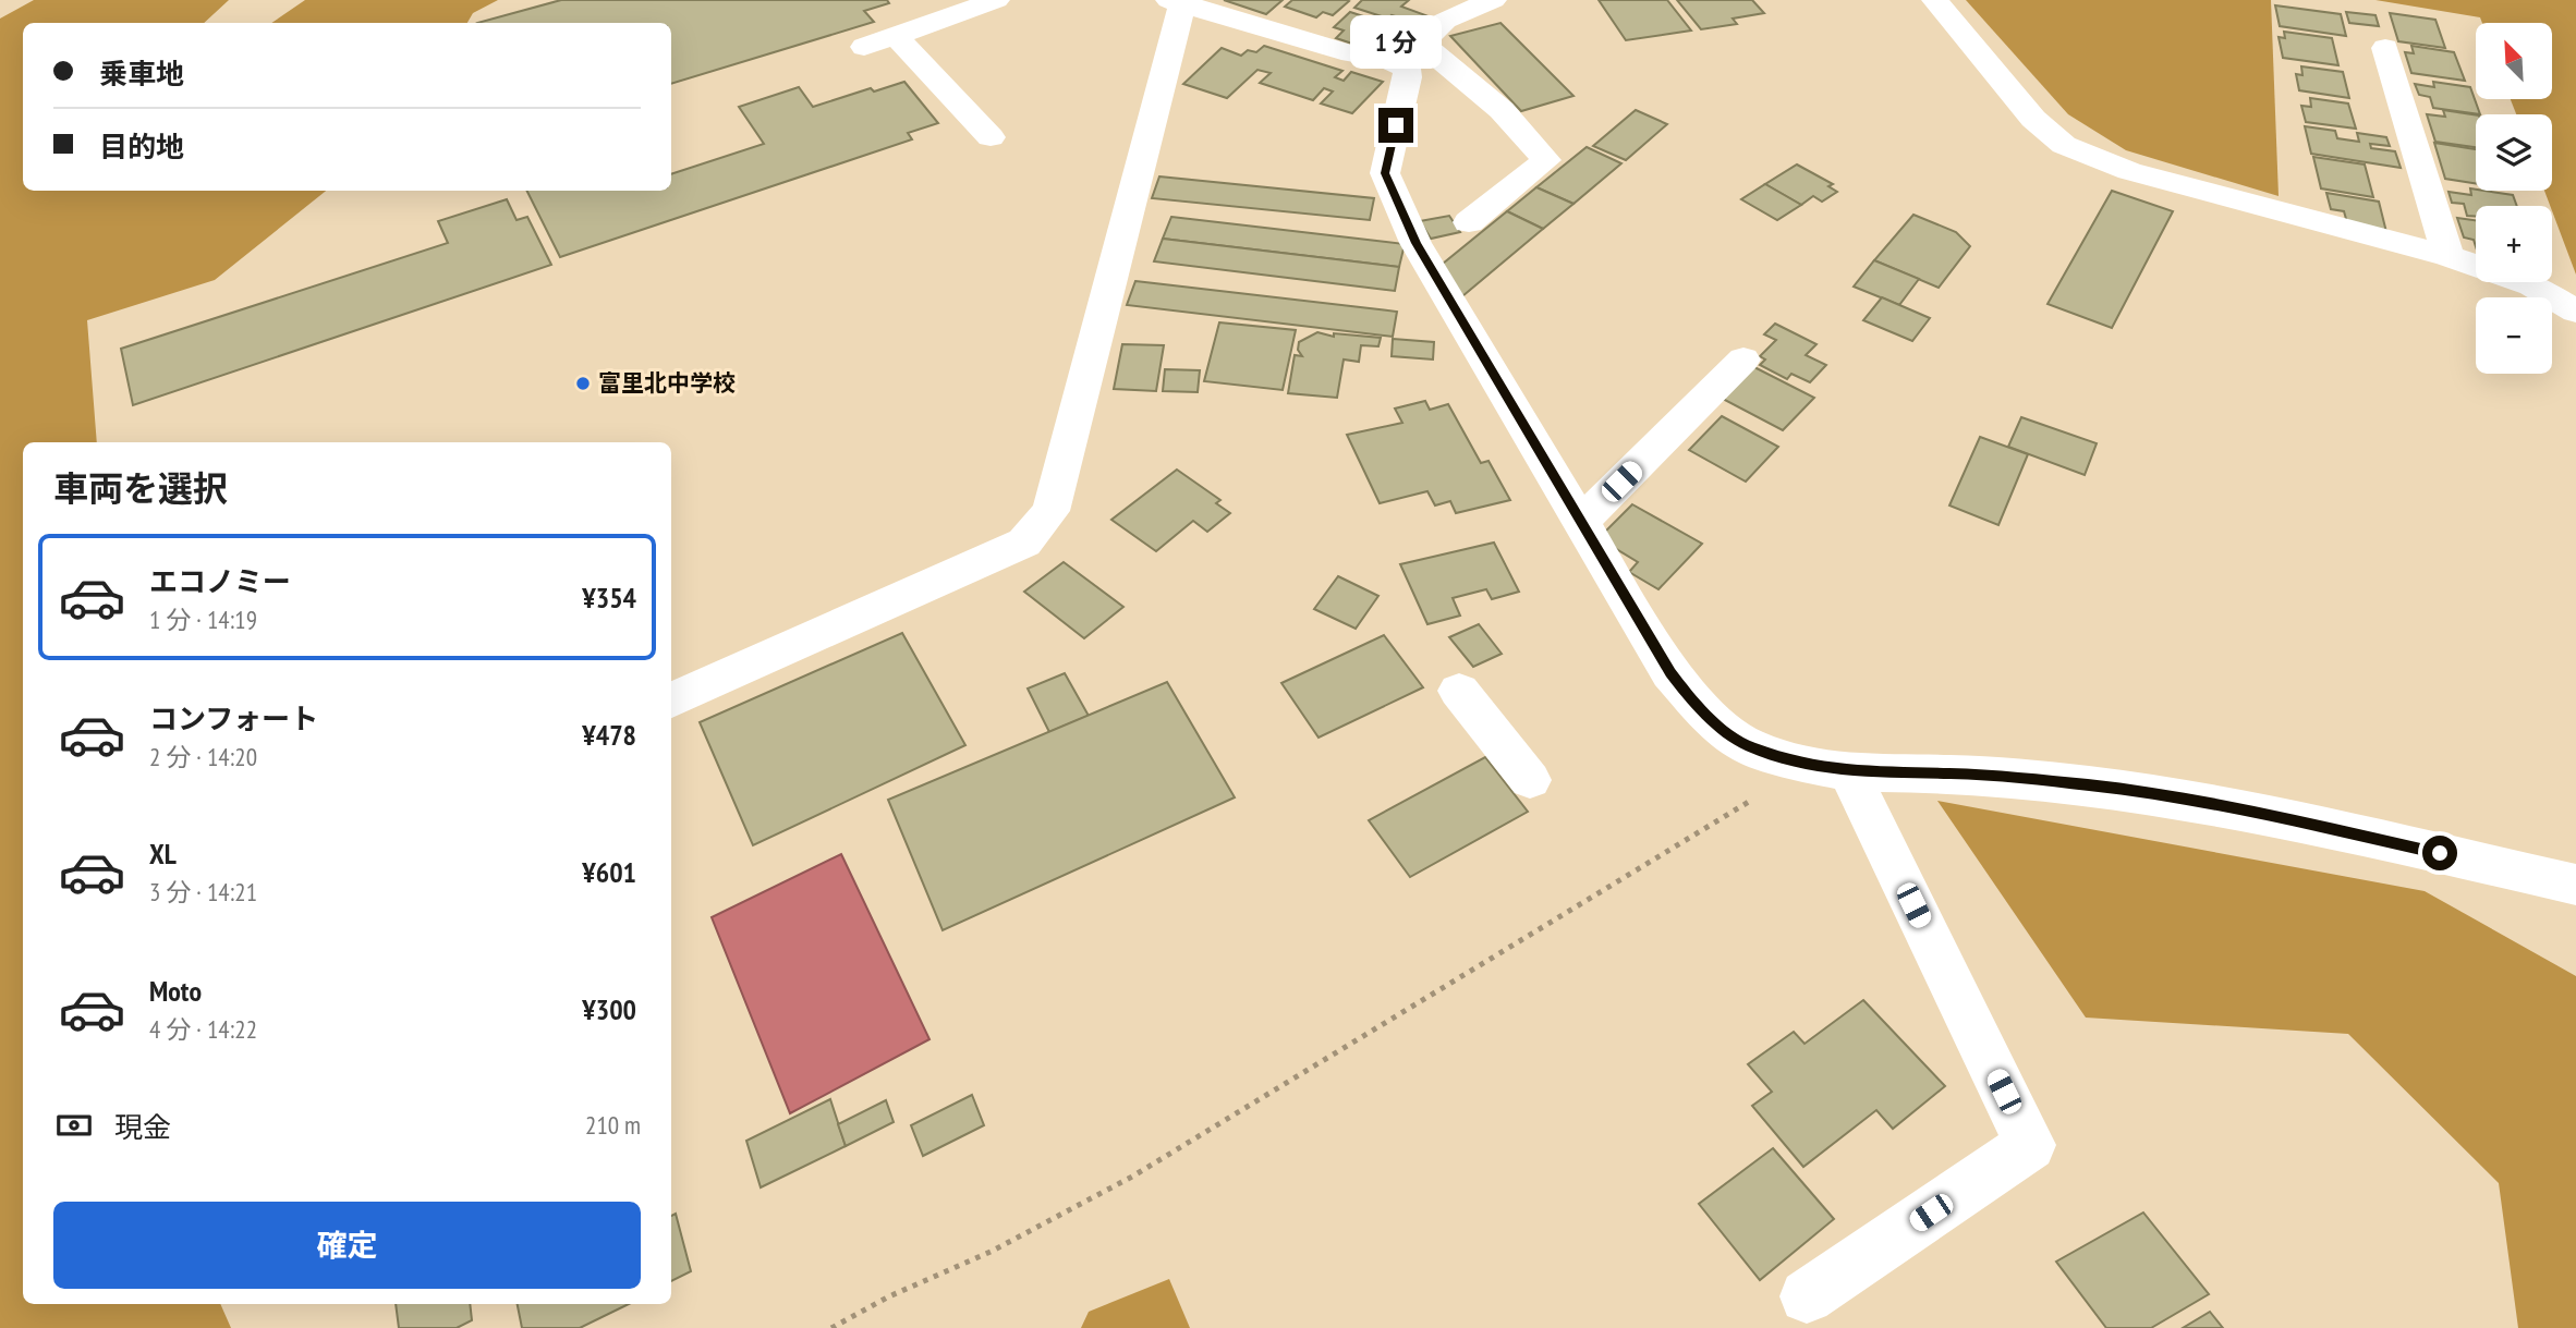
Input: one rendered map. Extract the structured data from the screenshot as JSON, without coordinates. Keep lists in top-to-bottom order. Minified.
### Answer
{"places":["富里北中学校"],"north":"top left","page":{"bubble":"1 分","map_buttons":["+","−"],"banner":["乗車地","目的地"],"heading":"車両を選択","list":[{"name":"エコノミー","note":"1 分 · 14:19","value":"¥354"},{"name":"コンフォート","note":"2 分 · 14:20","value":"¥478"},{"name":"XL","note":"3 分 · 14:21","value":"¥601"},{"name":"Moto","note":"4 分 · 14:22","value":"¥300"}],"pay":["現金","210 m"],"buttons":"確定"}}
